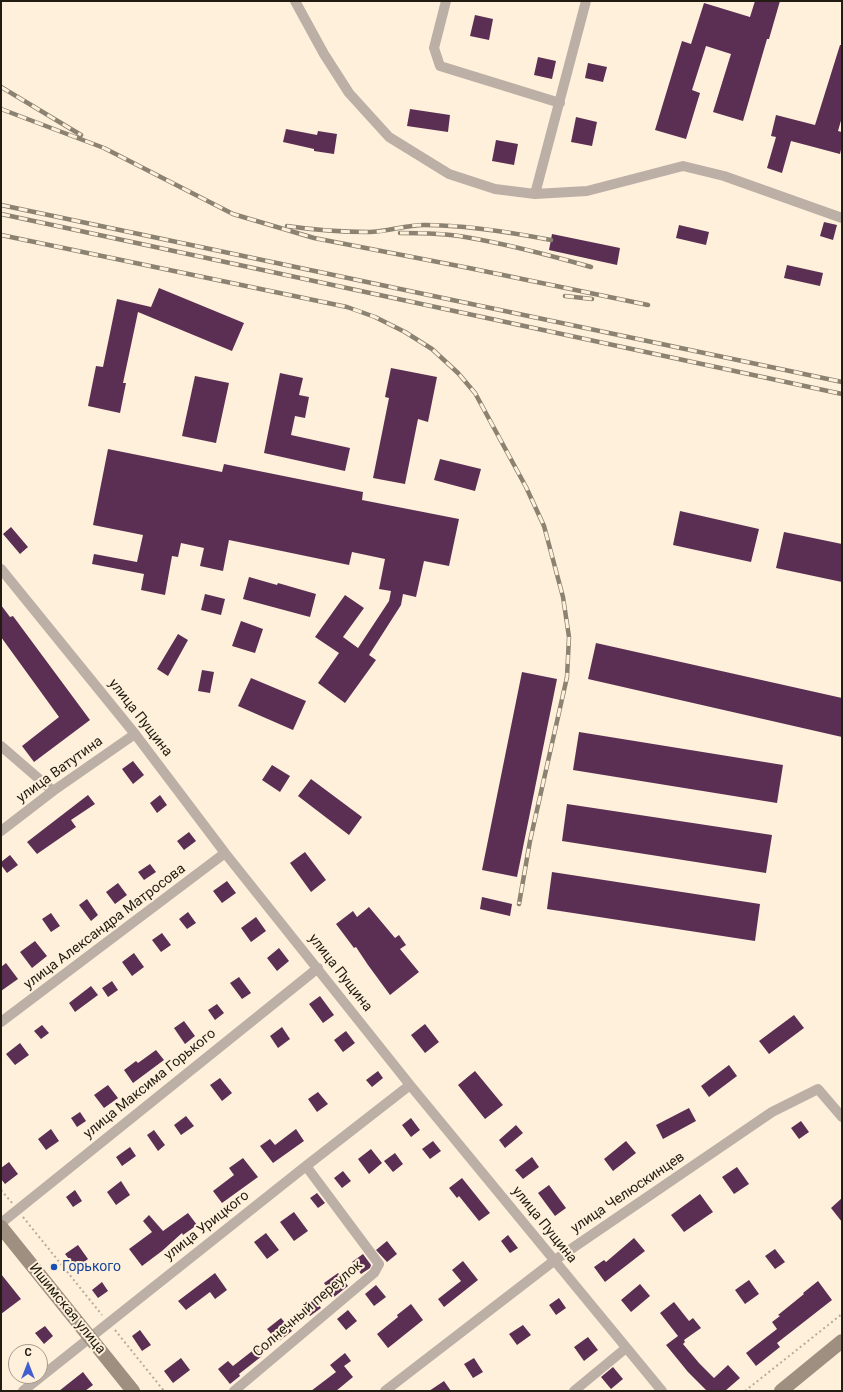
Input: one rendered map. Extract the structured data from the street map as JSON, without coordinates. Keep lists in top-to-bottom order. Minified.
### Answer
{"streets":{"main road":["Ишимская улица"],"street":["улица Пущина","улица Ватутина","улица Александра Матросова","улица Максима Горького","улица Челюскинцев","улица Урицкого","Солнечный переулок"]},"crossings":[["улица Пущина","улица Ватутина"],["улица Пущина","улица Александра Матросова"],["улица Пущина","улица Максима Горького"],["улица Пущина","улица Челюскинцев"],["улица Пущина","улица Урицкого"],["улица Урицкого","Ишимская улица"],["улица Урицкого","Солнечный переулок"]],"places":["Горького"],"north":"top"}
